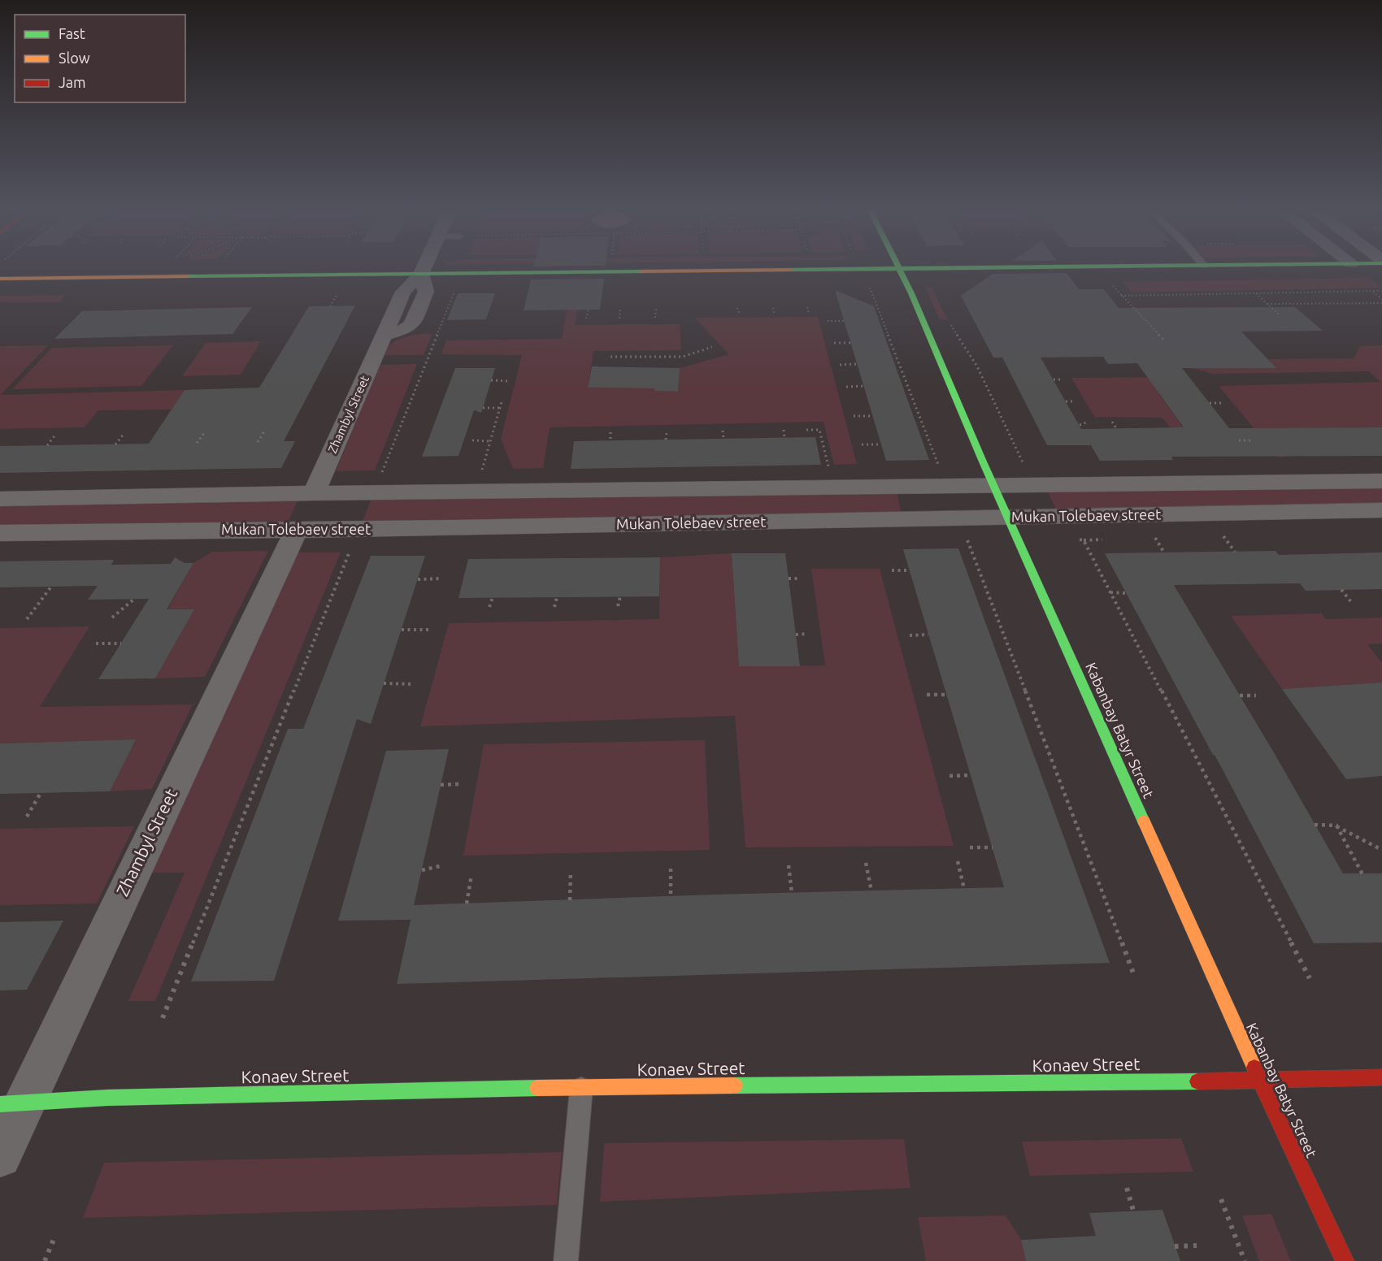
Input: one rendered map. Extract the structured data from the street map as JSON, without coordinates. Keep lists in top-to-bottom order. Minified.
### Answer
{"streets":{"street":["Zhambyl Street","Mukan Tolebaev street","Kabanbay Batyr Street","Konaev Street"]},"crossings":[["Zhambyl Street","Mukan Tolebaev street"],["Zhambyl Street","Konaev Street"],["Mukan Tolebaev street","Kabanbay Batyr Street"],["Kabanbay Batyr Street","Konaev Street"]],"legend":["Fast","Slow","Jam"]}
